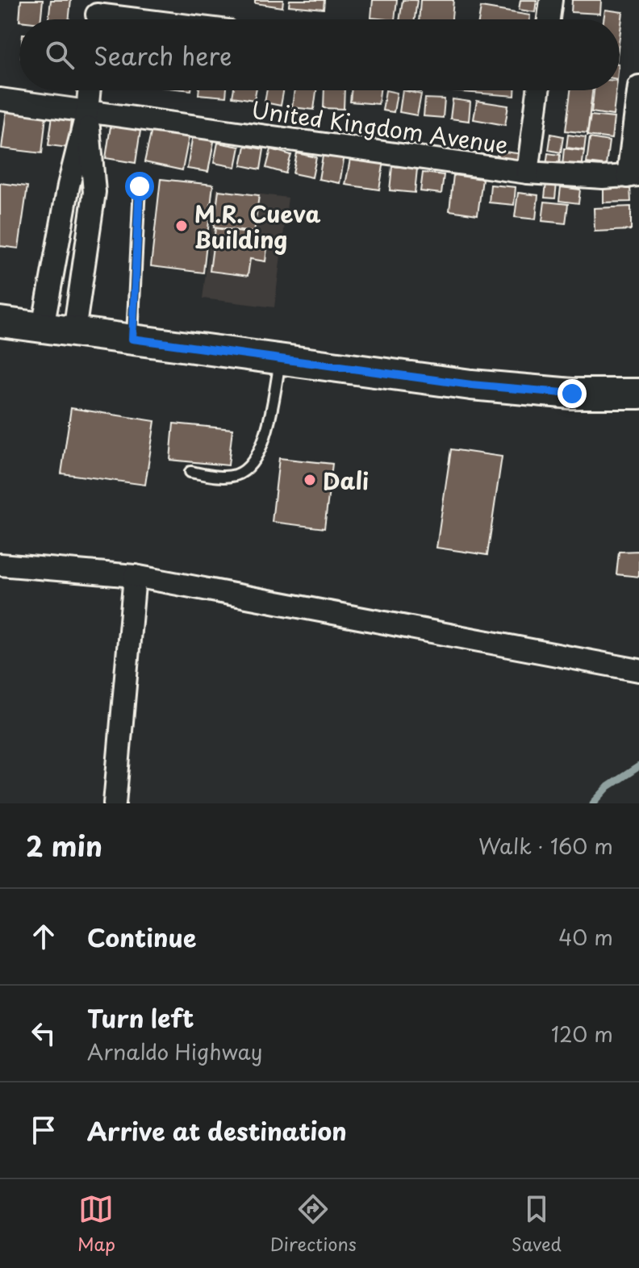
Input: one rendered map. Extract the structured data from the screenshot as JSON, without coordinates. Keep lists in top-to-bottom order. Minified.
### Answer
{"streets":{"street":["United Kingdom Avenue"]},"places":["M.R. Cueva Building","Dali"],"page":{"search":"Search here","heading":["2 min","Walk · 160 m"],"list":[["Continue","40 m"],["Turn left","Arnaldo Highway","120 m"],"Arrive at destination"],"nav":["Map","Directions","Saved"]}}
